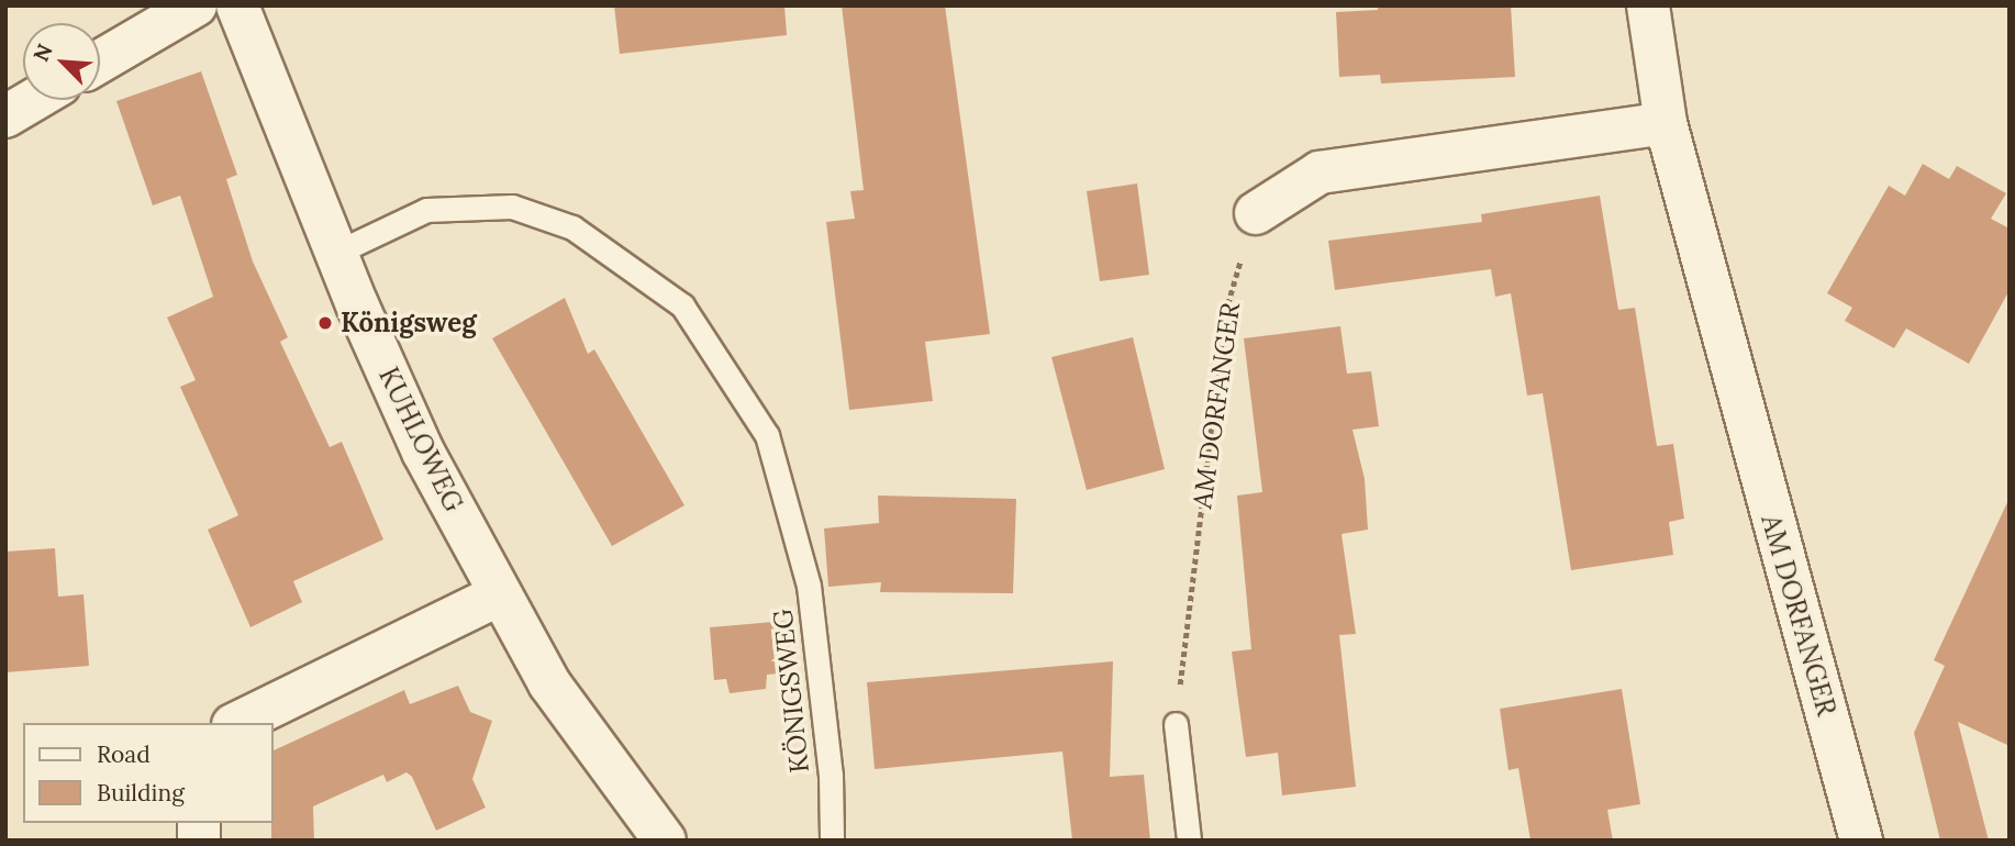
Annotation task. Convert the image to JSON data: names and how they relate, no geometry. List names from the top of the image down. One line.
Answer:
{"streets":{"street":["AM DORFANGER","KUHLOWEG"],"lane":["KÖNIGSWEG"]},"crossings":[["KUHLOWEG","KÖNIGSWEG"]],"places":["Königsweg"],"legend":["Road","Building"],"north":"top left"}
